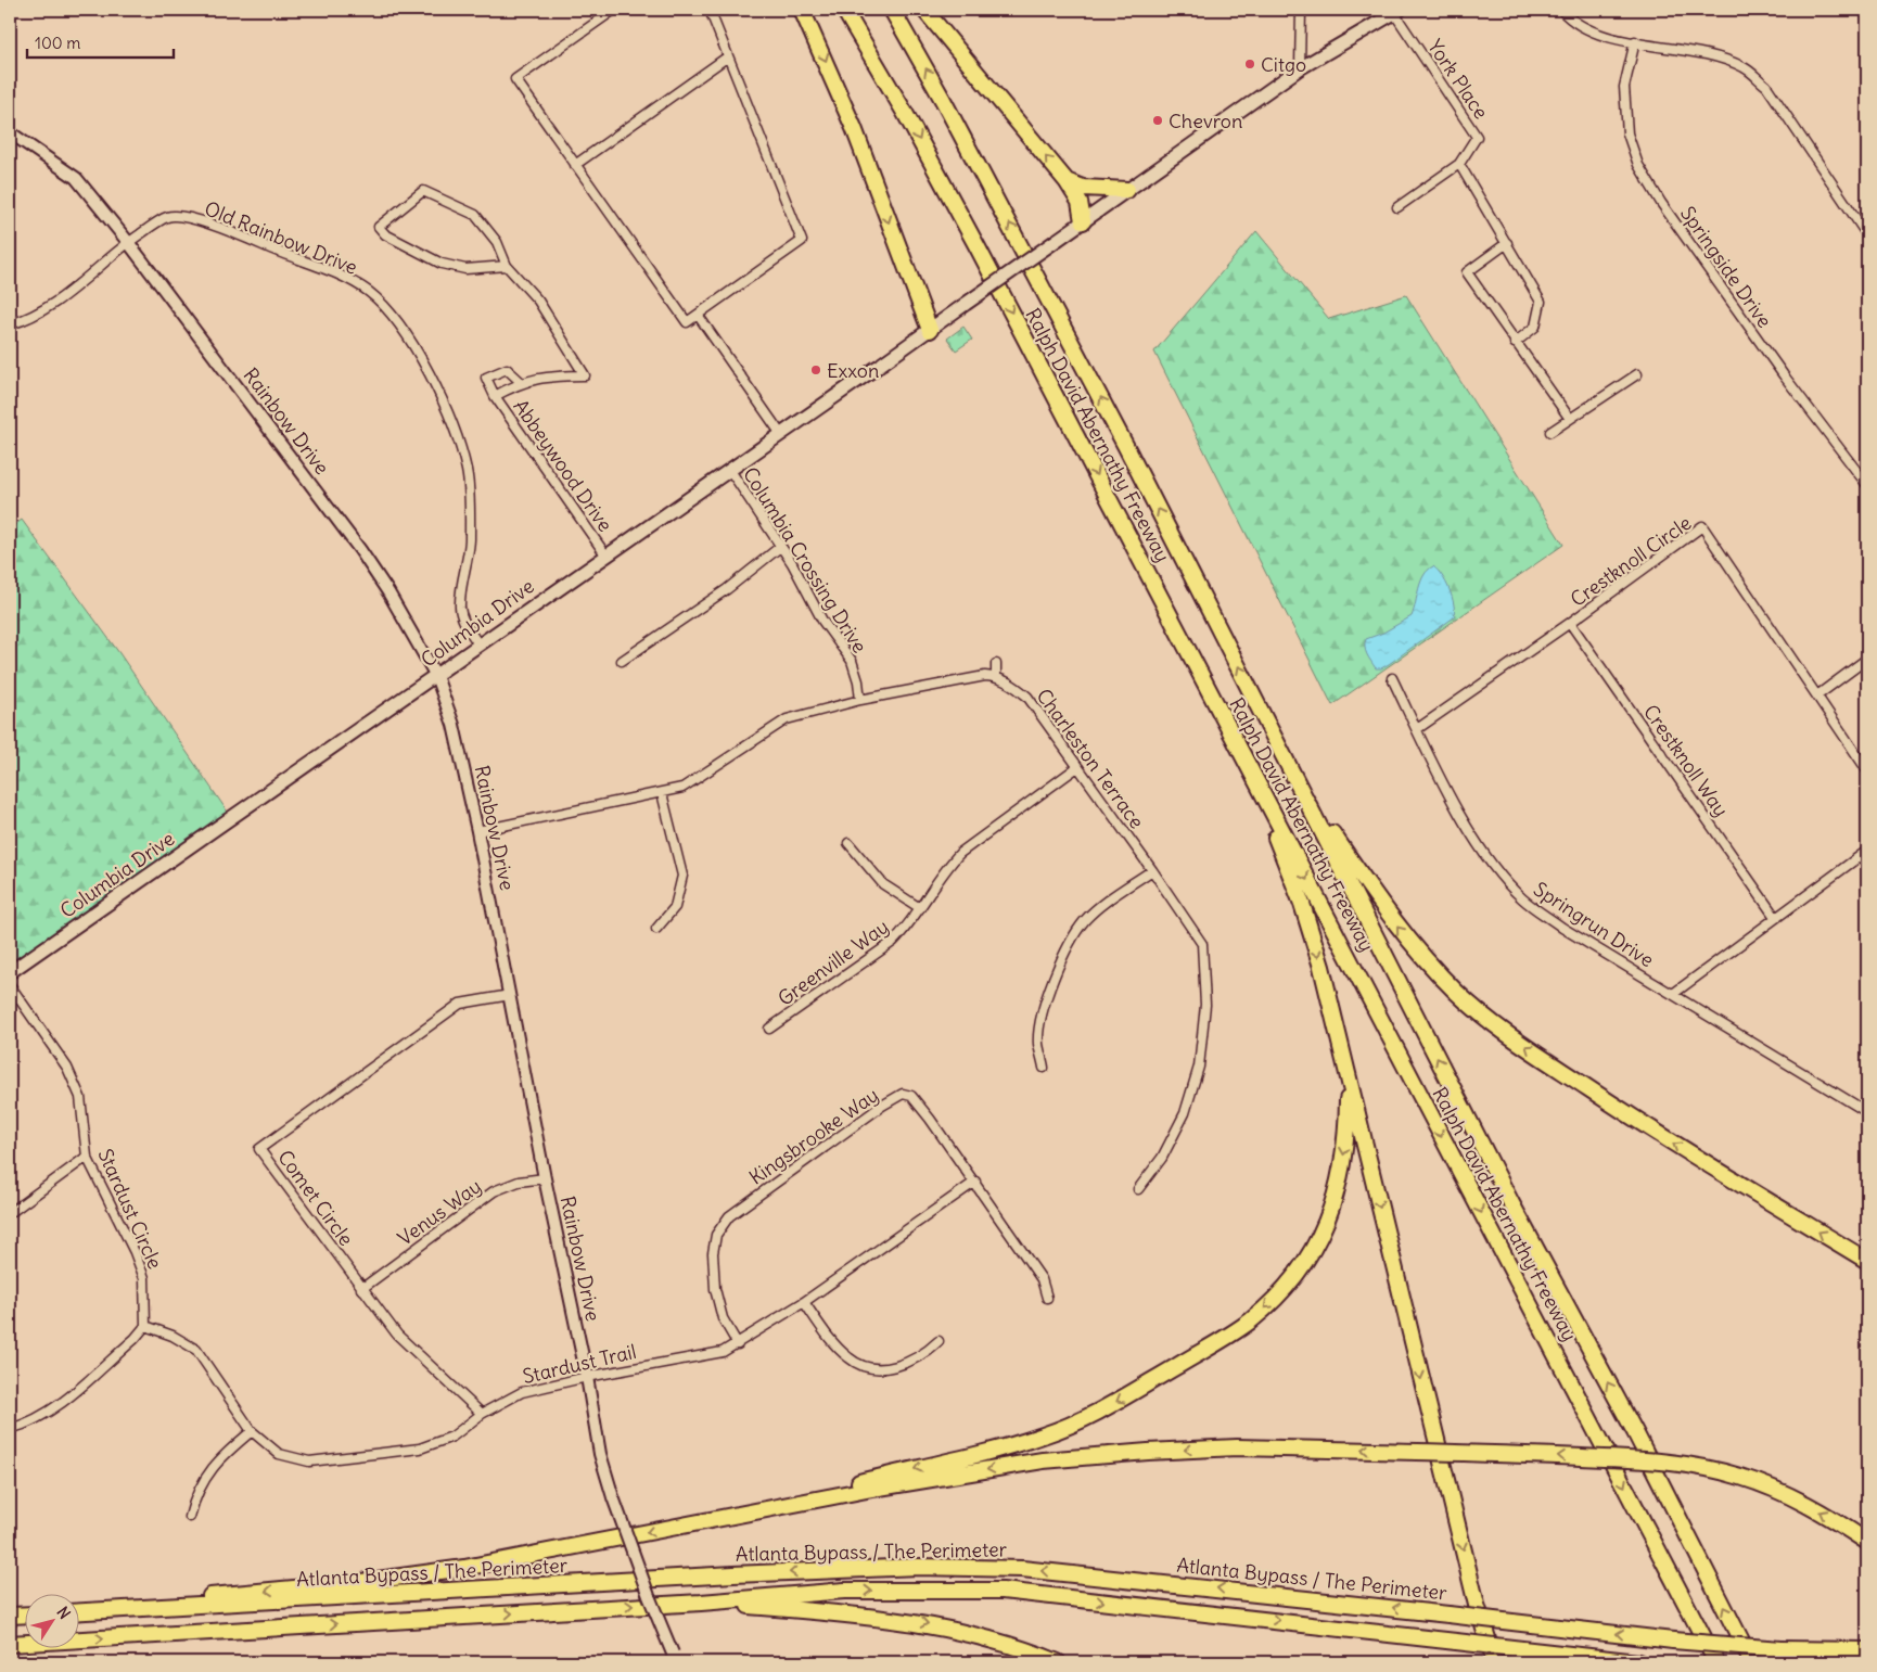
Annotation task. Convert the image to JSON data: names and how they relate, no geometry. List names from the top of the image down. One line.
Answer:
{"streets":{"highway":["Ralph David Abernathy Freeway","Atlanta Bypass / The Perimeter"],"main road":["Columbia Drive"],"street":["York Place","Old Rainbow Drive","Springside Drive","Rainbow Drive","Abbeywood Drive","Columbia Crossing Drive","Crestknoll Circle","Charleston Terrace","Crestknoll Way","Springrun Drive","Greenville Way","Kingsbrooke Way","Comet Circle","Stardust Circle","Venus Way","Stardust Trail"]},"crossings":[["Old Rainbow Drive","Rainbow Drive"],["Old Rainbow Drive","Columbia Drive"],["Rainbow Drive","Columbia Drive"],["Rainbow Drive","Comet Circle"],["Rainbow Drive","Venus Way"],["Rainbow Drive","Stardust Trail"],["Abbeywood Drive","Columbia Drive"],["Columbia Crossing Drive","Columbia Drive"],["Crestknoll Circle","Crestknoll Way"],["Crestknoll Circle","Springrun Drive"],["Charleston Terrace","Greenville Way"],["Kingsbrooke Way","Stardust Trail"],["Comet Circle","Venus Way"],["Comet Circle","Stardust Trail"],["Stardust Circle","Stardust Trail"]],"places":["Citgo","Chevron","Exxon"],"scale_bar":"100 m","north":"top right"}
